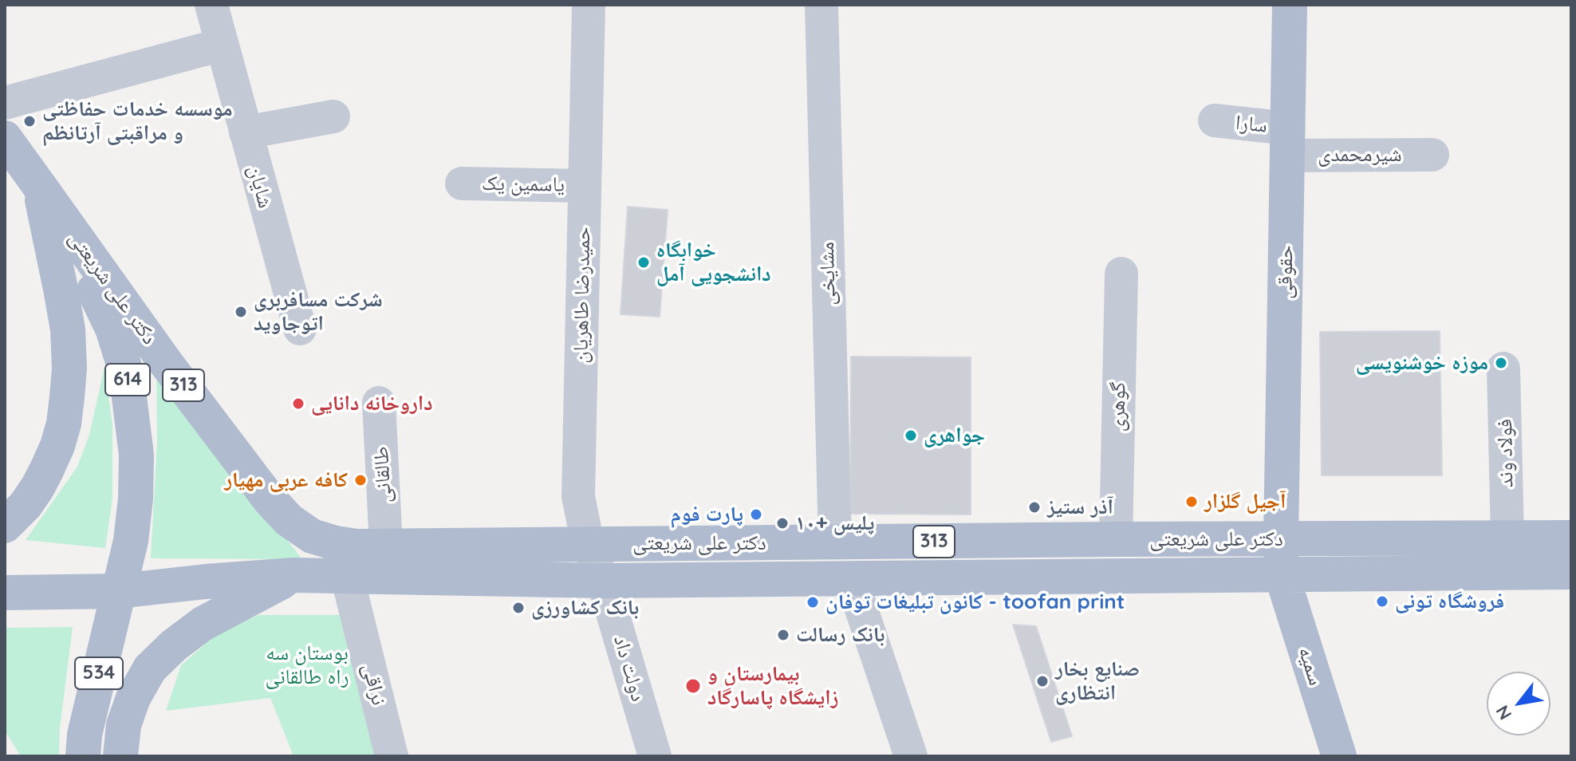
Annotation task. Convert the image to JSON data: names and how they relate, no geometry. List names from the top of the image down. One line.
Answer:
{"streets":{"main road":["حقوقی","دکتر علی شریعتی","614","313","سمیه","534"],"street":["سارا","شیرمحمدی","یاسمین یک","شایان","مشایخی","حمیدرضا طاهریان","گوهری","فولاد وند","طالقانی","دولت داد","نراقی"]},"crossings":[["سارا","شیرمحمدی"],["سارا","حقوقی"],["شیرمحمدی","حقوقی"],["یاسمین یک","حمیدرضا طاهریان"],["حقوقی","دکتر علی شریعتی"],["حقوقی","سمیه"],["مشایخی","دکتر علی شریعتی"],["دکتر علی شریعتی","حمیدرضا طاهریان"],["دکتر علی شریعتی","614"],["دکتر علی شریعتی","گوهری"],["دکتر علی شریعتی","فولاد وند"],["دکتر علی شریعتی","طالقانی"],["دکتر علی شریعتی","سمیه"],["دکتر علی شریعتی","دولت داد"],["دکتر علی شریعتی","534"],["دکتر علی شریعتی","نراقی"],["حمیدرضا طاهریان","دولت داد"],["614","534"]],"parks":["بوستان سه راه طالقانی"],"places":["موسسه خدمات حفاظتی و مراقبتی آرتانظم","خوابگاه دانشجویی آمل","شرکت مسافربری اتوجاوید","موزه خوشنویسی","داروخانه دانایی","جواهری","کافه عربی مهیار","آجیل گلزار","آذر ستیز","پارت فوم","پلیس +۱۰","فروشگاه تونی","کانون تبلیغات توفان - toofan print","بانک کشاورزی","بانک رسالت","صنایع بخار انتظاری","بیمارستان و زایشگاه پاسارگاد"],"north":"bottom left"}
